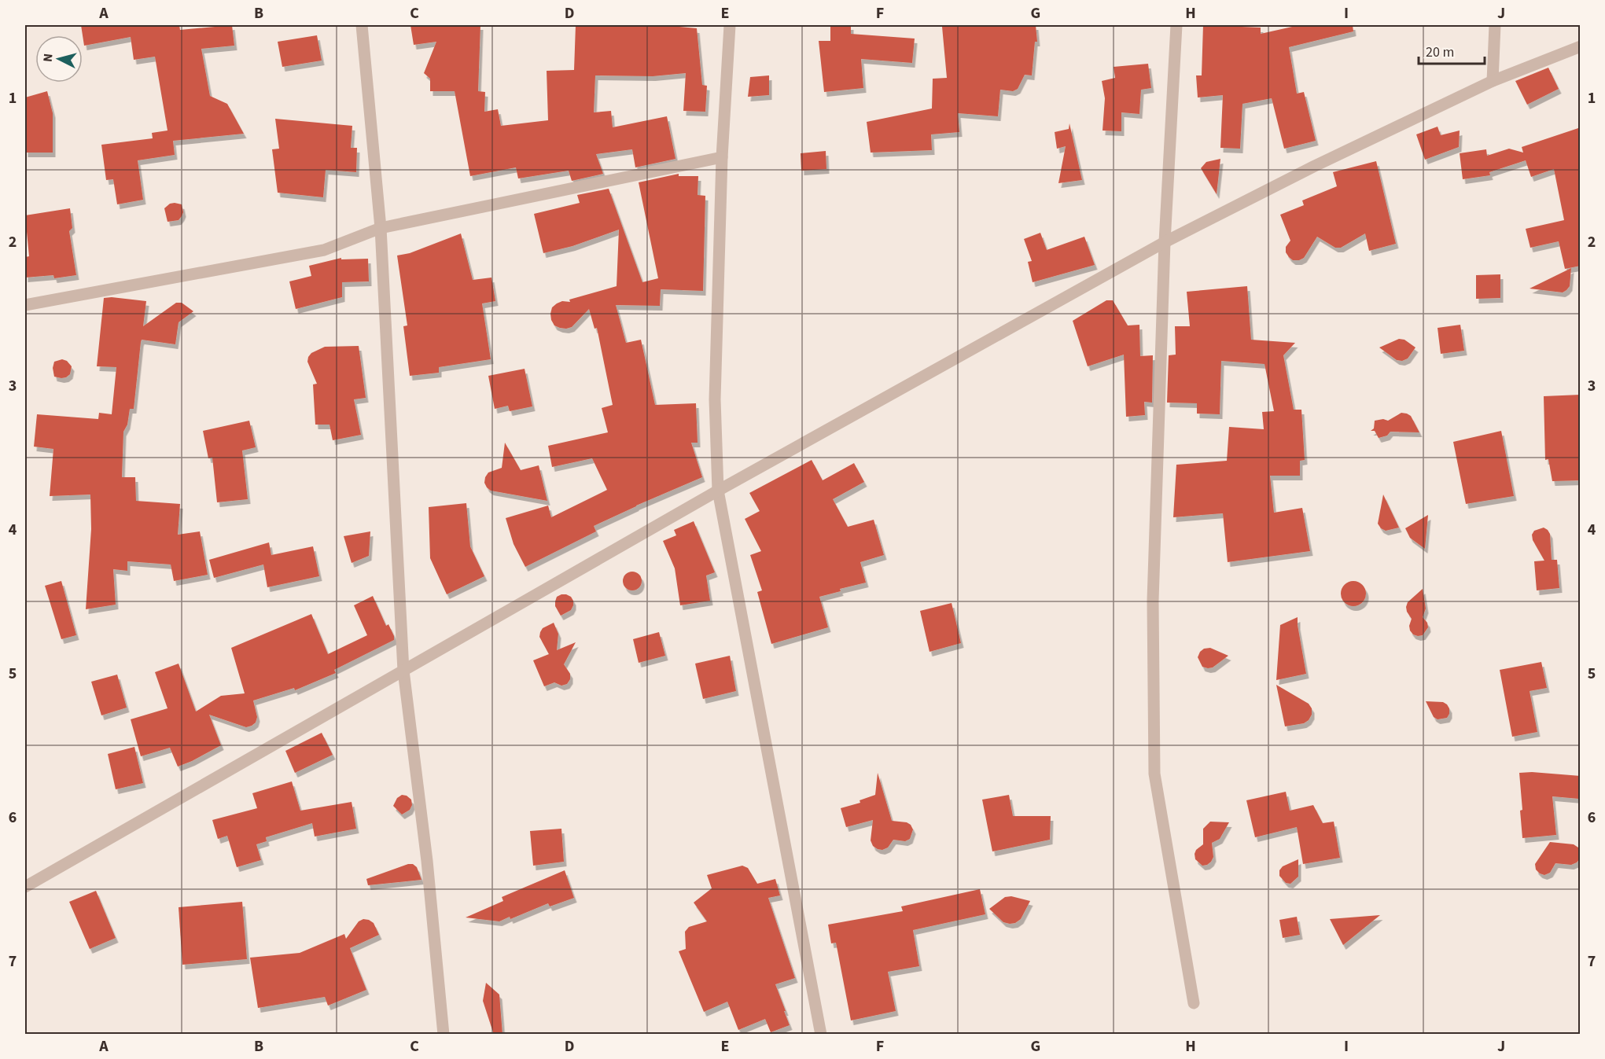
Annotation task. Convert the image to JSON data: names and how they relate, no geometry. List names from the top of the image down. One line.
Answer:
{"scale_bar":"20 m","north":"left","grid":{"columns":["A","B","C","D","E","F","G","H","I","J"],"rows":["1","2","3","4","5","6","7"]}}
